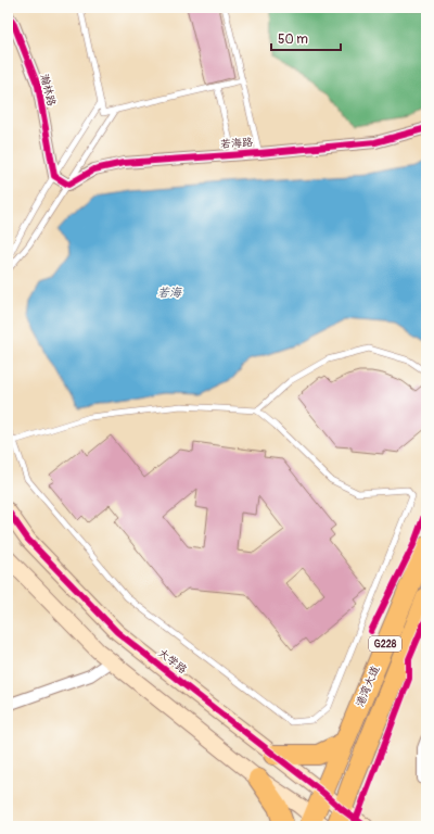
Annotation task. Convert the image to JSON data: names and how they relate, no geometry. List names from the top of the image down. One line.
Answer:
{"streets":{"highway":["G228","港湾大道"],"street":["瀚林路","若海路","大学路"]},"crossings":[["大学路","港湾大道"]],"water":["若海"],"scale_bar":"50 m"}
